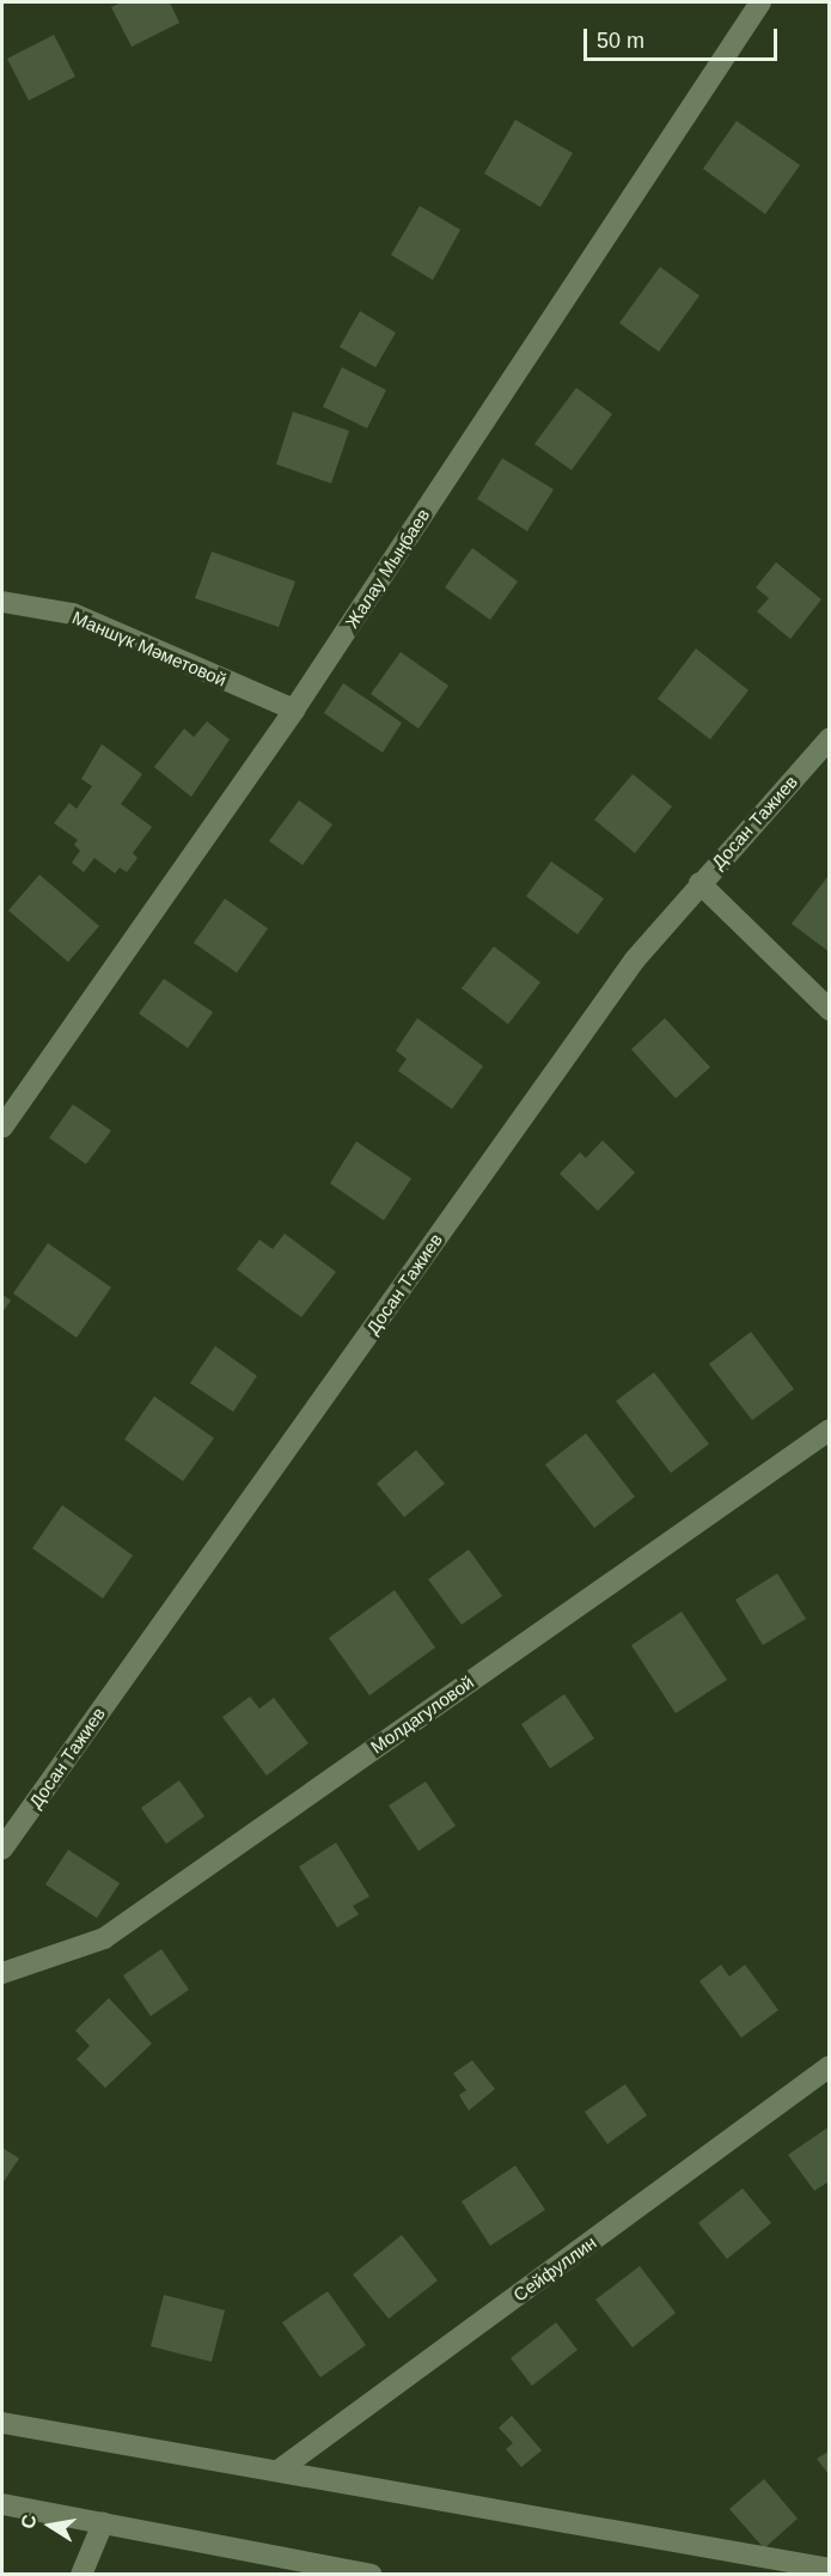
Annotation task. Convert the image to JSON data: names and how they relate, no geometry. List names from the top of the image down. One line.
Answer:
{"streets":{"street":["Жалау Мыңбаев","Маншүк Мәметовой","Досан Тажиев","Молдагуловой","Сейфуллин"]},"crossings":[["Жалау Мыңбаев","Маншүк Мәметовой"]],"scale_bar":"50 m","north":"left"}
